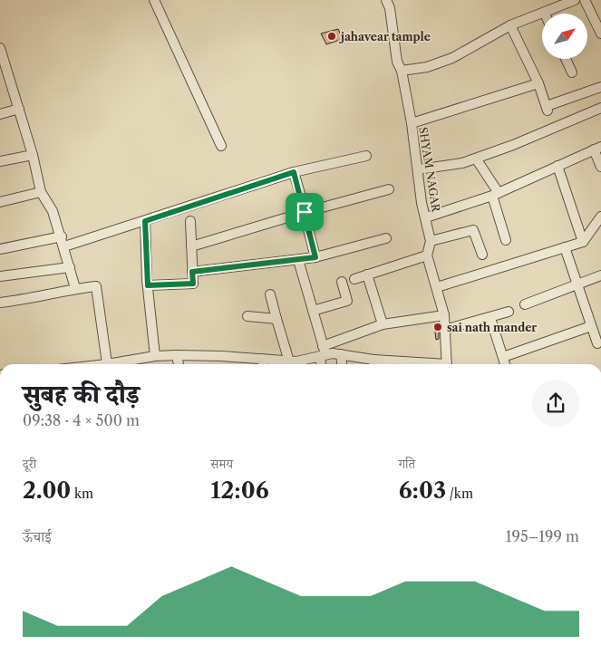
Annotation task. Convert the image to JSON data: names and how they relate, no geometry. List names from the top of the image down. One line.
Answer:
{"streets":{"street":["SHYAM NAGAR"]},"places":["jahavear tample","sai nath mander"],"north":"top right","page":{"heading":["सुबह की दौड़","09:38 · 4 × 500 m"],"stats":[["दूरी","2.00 km"],["समय","12:06"],["गति","6:03 /km"]],"chart":["ऊँचाई","195–199 m"]}}
